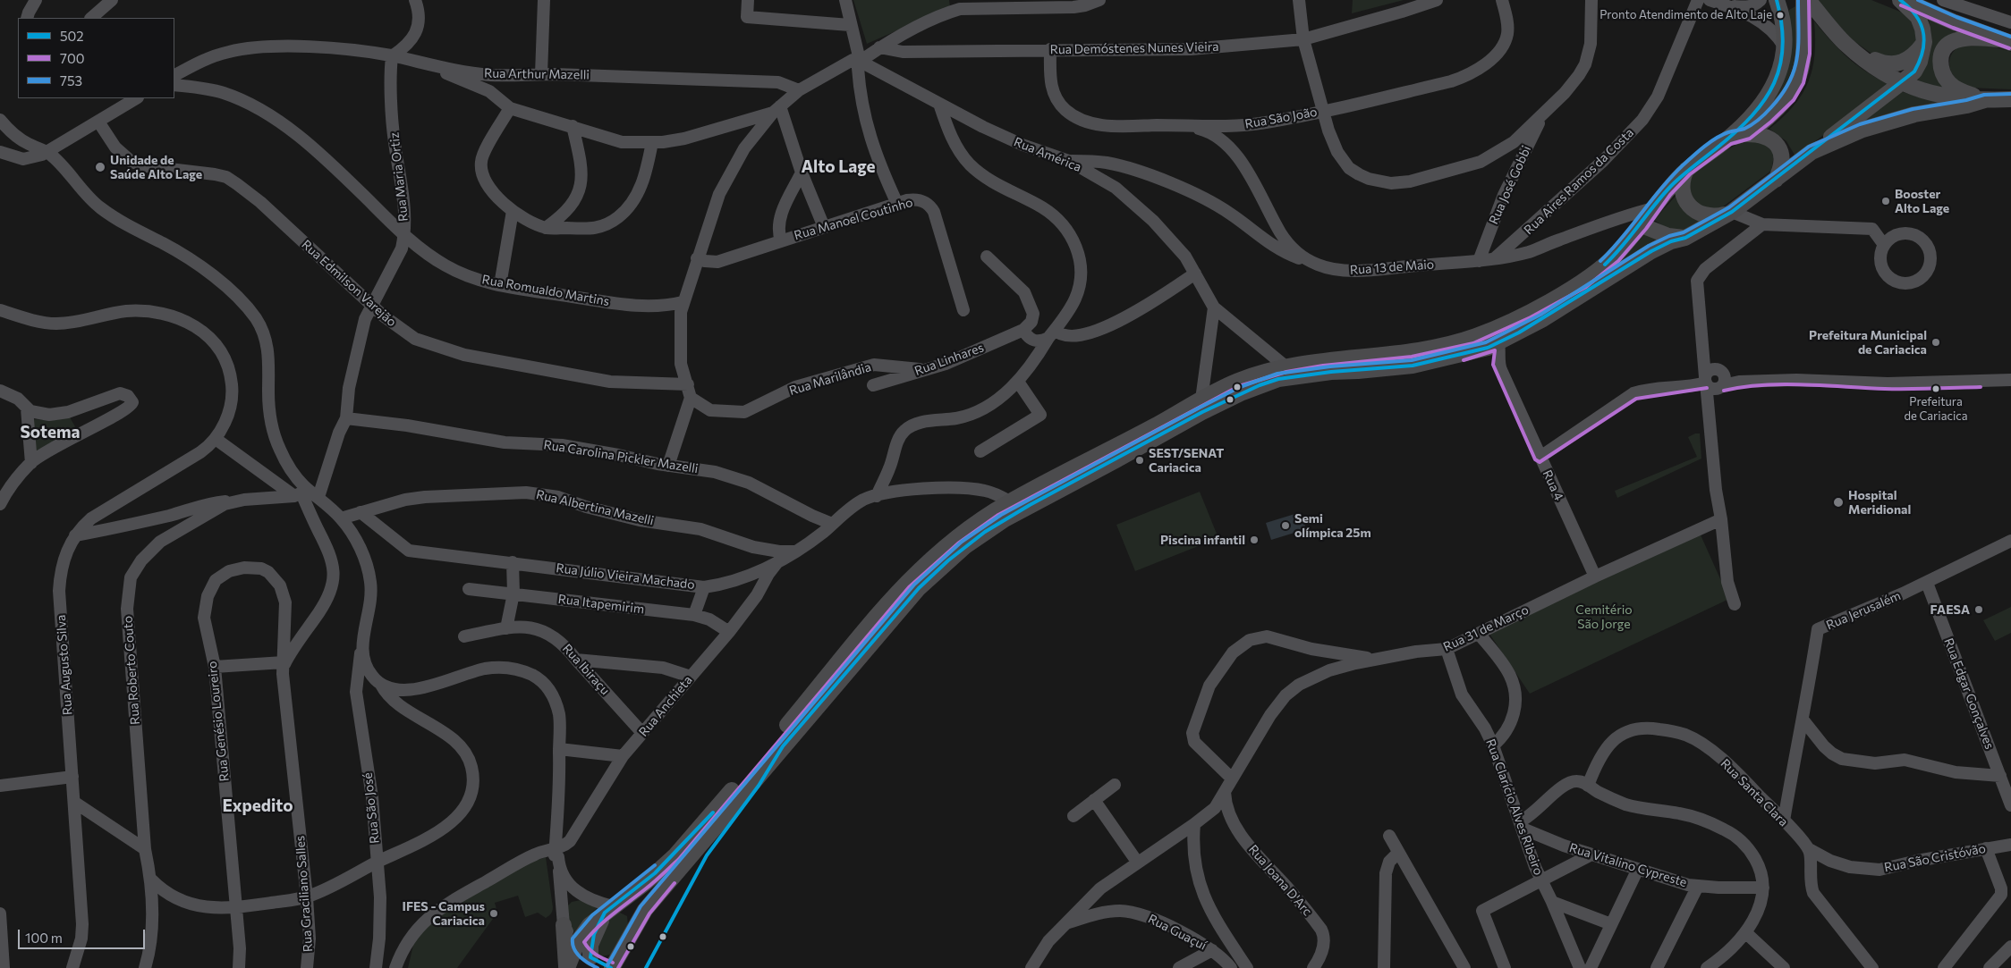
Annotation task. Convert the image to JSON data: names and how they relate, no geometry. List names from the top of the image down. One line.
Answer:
{"streets":{"street":["Rua Demóstenes Nunes Vieira","Rua Arthur Mazelli","Rua São João","Rua América","Rua Maria Ortiz","Rua Aires Ramos da Costa","Rua José Gobbi","Rua Manoel Coutinho","Rua 13 de Maio","Rua Edmilson Varejão","Rua Romualdo Martins","Rua Linhares","Rua Marilândia","Rua Carolina Pickler Mazelli","Rua 4","Rua Albertina Mazelli","Rua Júlio Vieira Machado","Rua Itapemirim","Rua Jerusalém","Rua 31 de Março","Rua Augusto Silva","Rua Ibiraçu","Rua Roberto Couto","Rua Edgar Gonçalves","Rua Anchieta","Rua Genésio Loureiro","Rua Santa Clara","Rua Clarício Alves Ribeiro","Rua São José","Rua São Cristóvão","Rua Vitalino Cypreste","Rua Joana D'Arc","Rua Graciliano Salles","Rua Guaçuí"]},"crossings":[["Rua Demóstenes Nunes Vieira","Rua São João"],["Rua Arthur Mazelli","Rua Maria Ortiz"],["Rua São João","Rua 13 de Maio"],["Rua Maria Ortiz","Rua Edmilson Varejão"],["Rua Maria Ortiz","Rua Romualdo Martins"],["Rua Maria Ortiz","Rua Carolina Pickler Mazelli"],["Rua Maria Ortiz","Rua São José"],["Rua Aires Ramos da Costa","Rua 13 de Maio"],["Rua José Gobbi","Rua 13 de Maio"],["Rua Linhares","Rua Marilândia"],["Rua Carolina Pickler Mazelli","Rua Júlio Vieira Machado"],["Rua 4","Rua 31 de Março"],["Rua Albertina Mazelli","Rua Júlio Vieira Machado"],["Rua Albertina Mazelli","Rua São José"],["Rua Júlio Vieira Machado","Rua Anchieta"],["Rua Itapemirim","Rua Anchieta"],["Rua Jerusalém","Rua Edgar Gonçalves"],["Rua Jerusalém","Rua Santa Clara"],["Rua 31 de Março","Rua Clarício Alves Ribeiro"],["Rua 31 de Março","Rua Joana D'Arc"],["Rua 31 de Março","Rua Guaçuí"],["Rua Ibiraçu","Rua Anchieta"],["Rua Roberto Couto","Rua São José"],["Rua Genésio Loureiro","Rua Graciliano Salles"],["Rua Santa Clara","Rua São Cristóvão"],["Rua Clarício Alves Ribeiro","Rua Vitalino Cypreste"]],"districts":["Alto Lage","Sotema","Expedito"],"parks":["Cemitério São Jorge"],"places":["Pronto Atendimento de Alto Laje","Unidade de Saúde Alto Lage","Booster Alto Lage","Prefeitura Municipal de Cariacica","Prefeitura de Cariacica","SEST/SENAT Cariacica","Hospital Meridional","Semi olímpica 25m","Piscina infantil","FAESA","IFES - Campus Cariacica"],"lines":["transit line 502","transit line 700","transit line 753"],"legend":["502","700","753"],"scale_bar":"100 m"}
